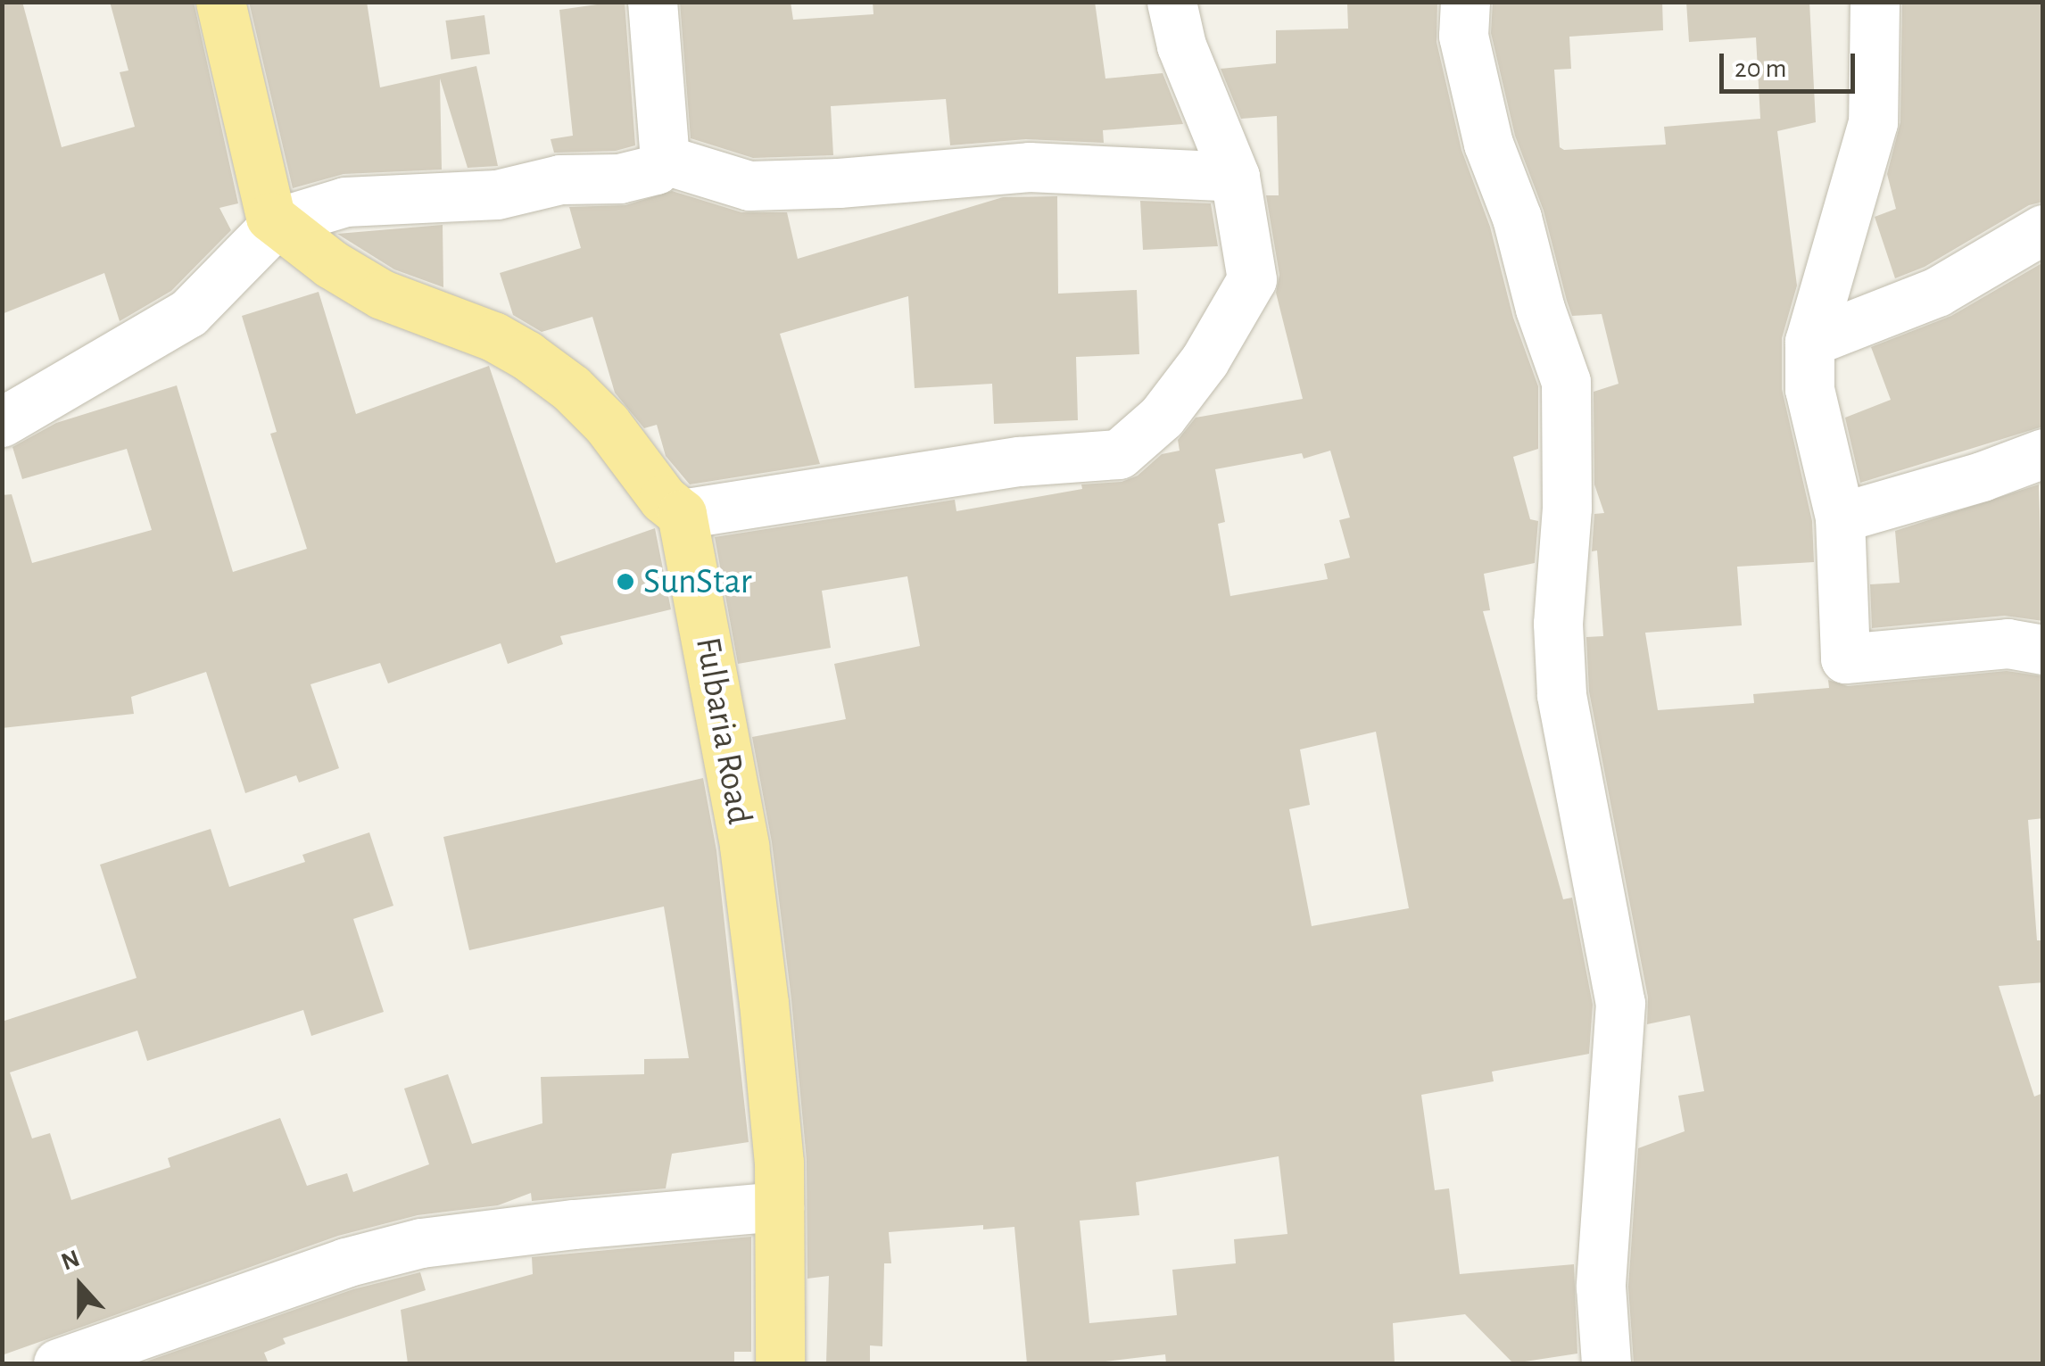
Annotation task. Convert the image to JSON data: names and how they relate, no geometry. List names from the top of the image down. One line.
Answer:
{"streets":{"main road":["Fulbaria Road"]},"places":["SunStar"],"scale_bar":"20 m","north":"top"}
